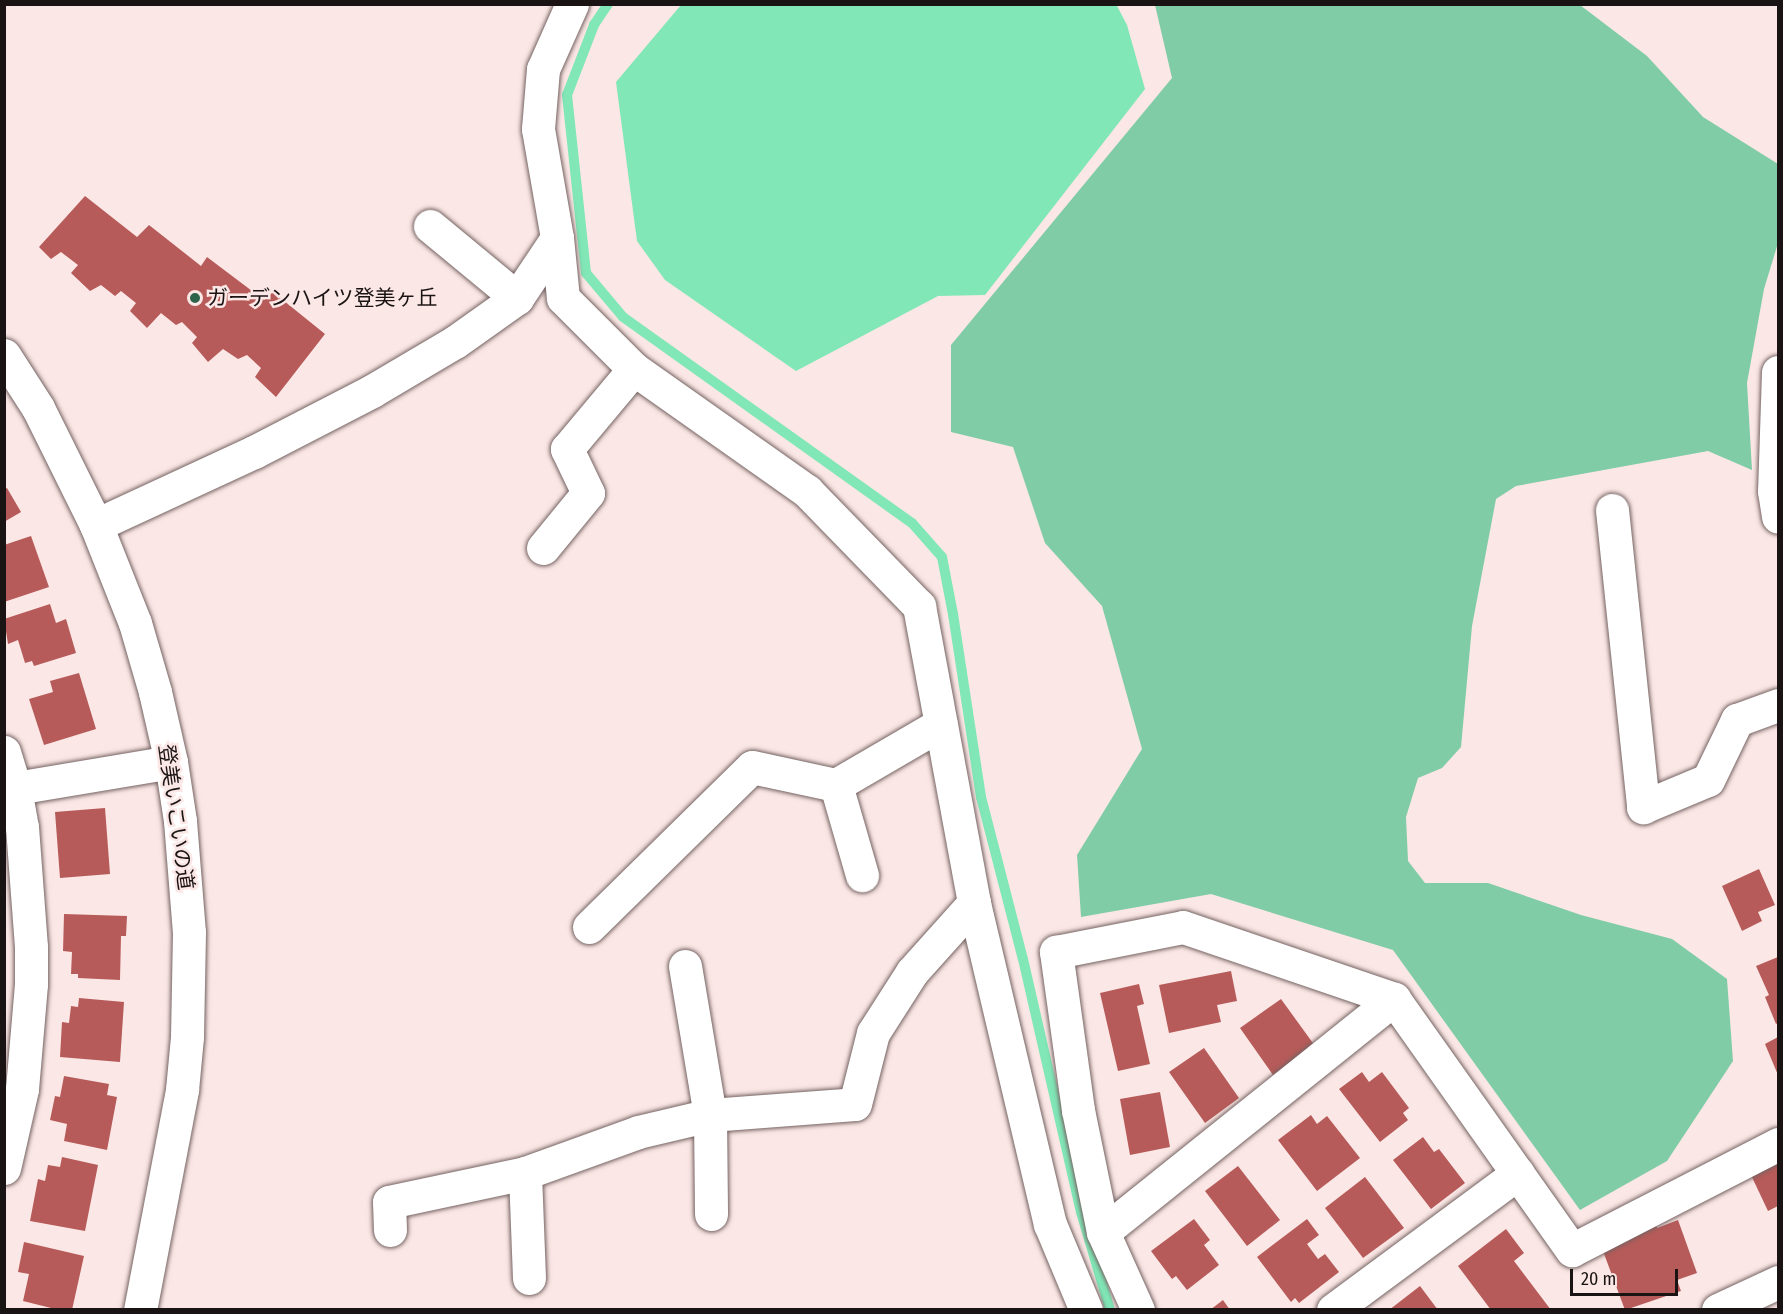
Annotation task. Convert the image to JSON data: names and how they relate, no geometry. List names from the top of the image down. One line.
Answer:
{"streets":{"street":["登美いこいの道"]},"places":["ガーデンハイツ登美ヶ丘"],"scale_bar":"20 m"}
